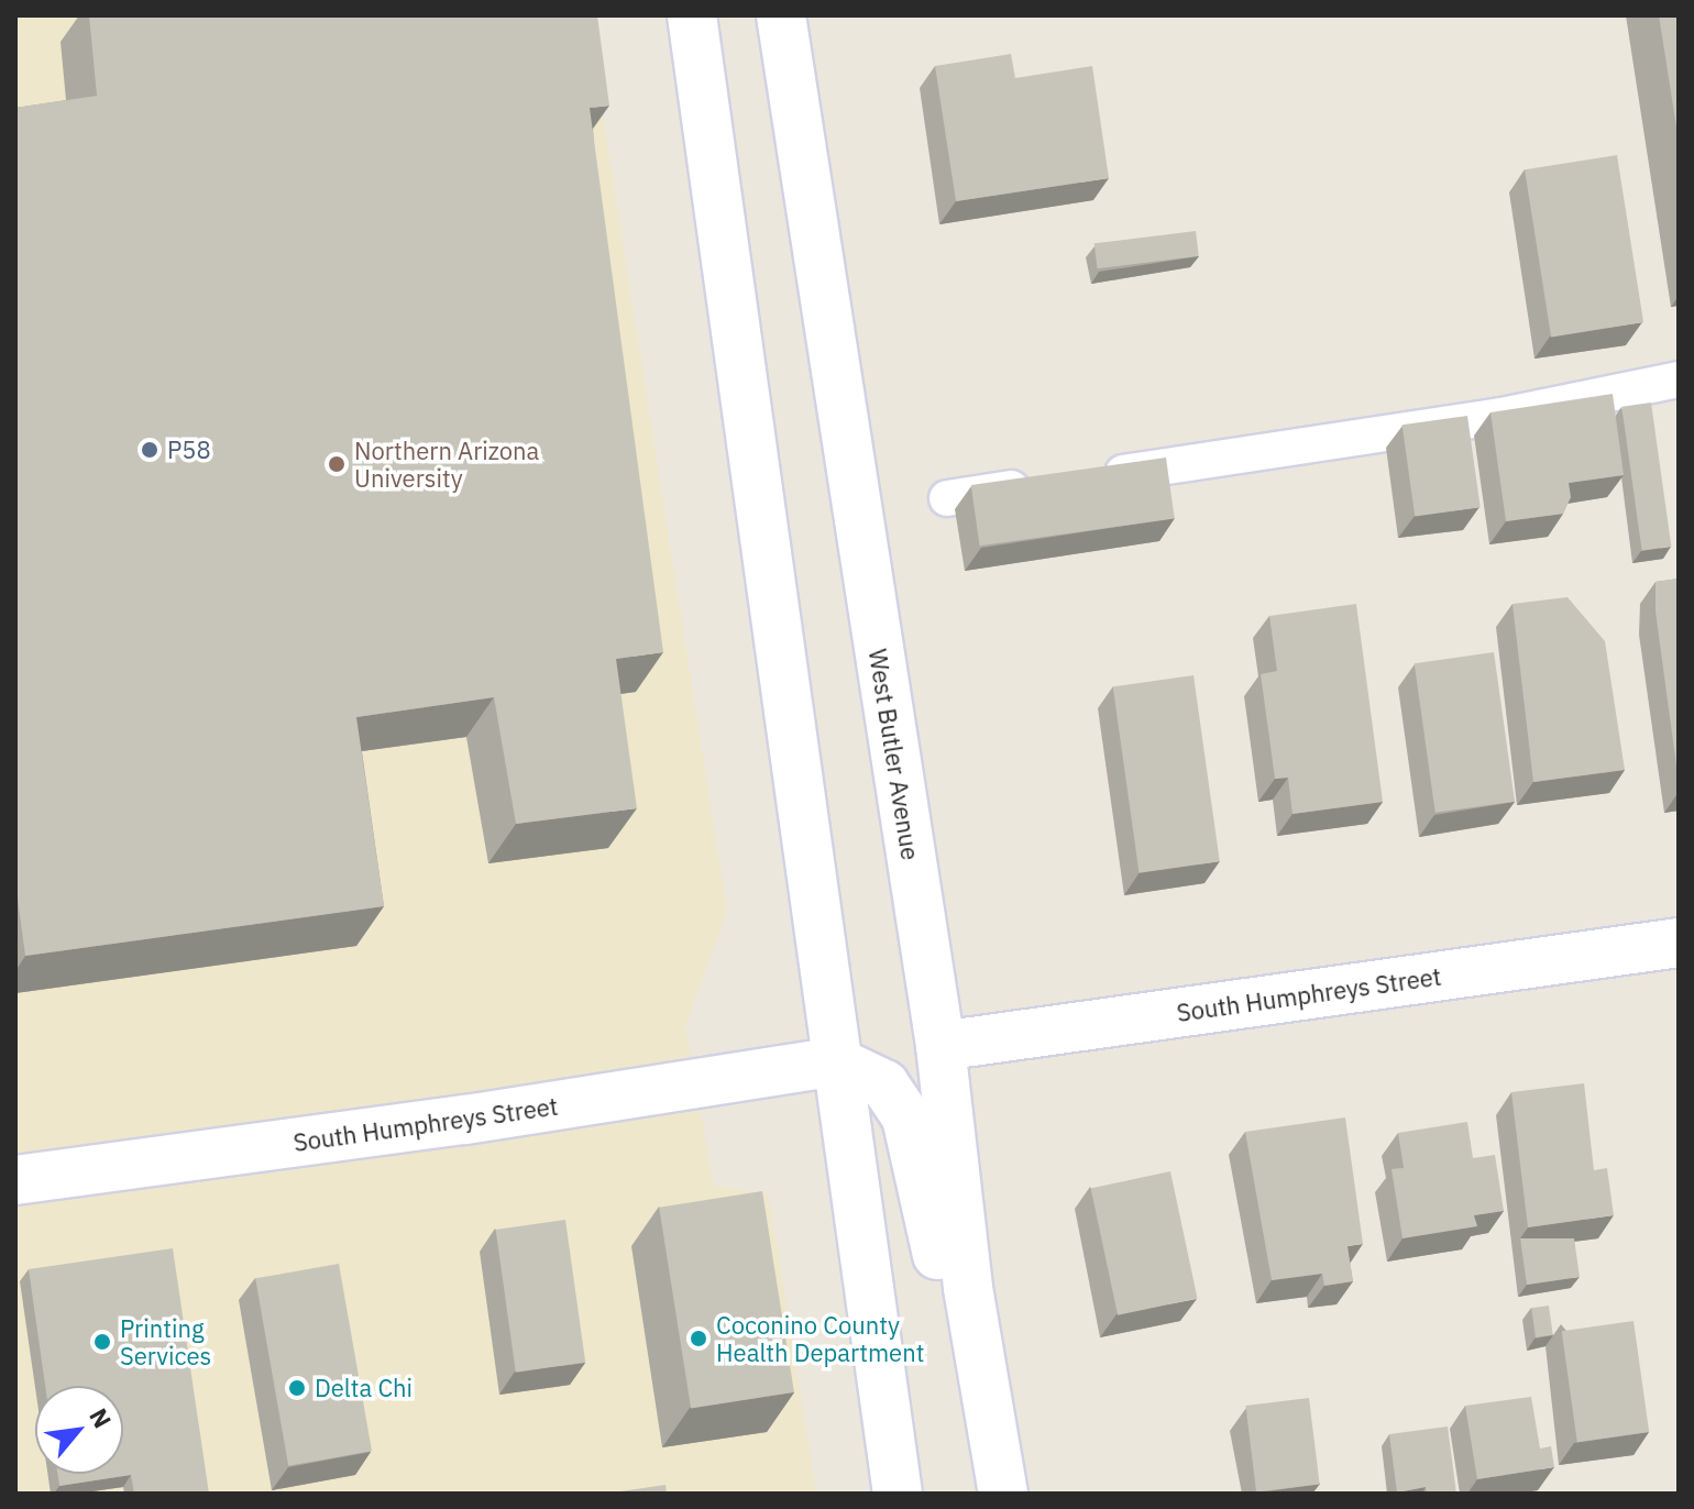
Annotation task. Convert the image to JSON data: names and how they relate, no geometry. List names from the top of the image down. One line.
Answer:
{"streets":{"main road":["West Butler Avenue","South Humphreys Street"]},"crossings":[["West Butler Avenue","South Humphreys Street"]],"places":["P58","Northern Arizona University","Coconino County Health Department","Printing Services","Delta Chi"],"north":"top right"}
